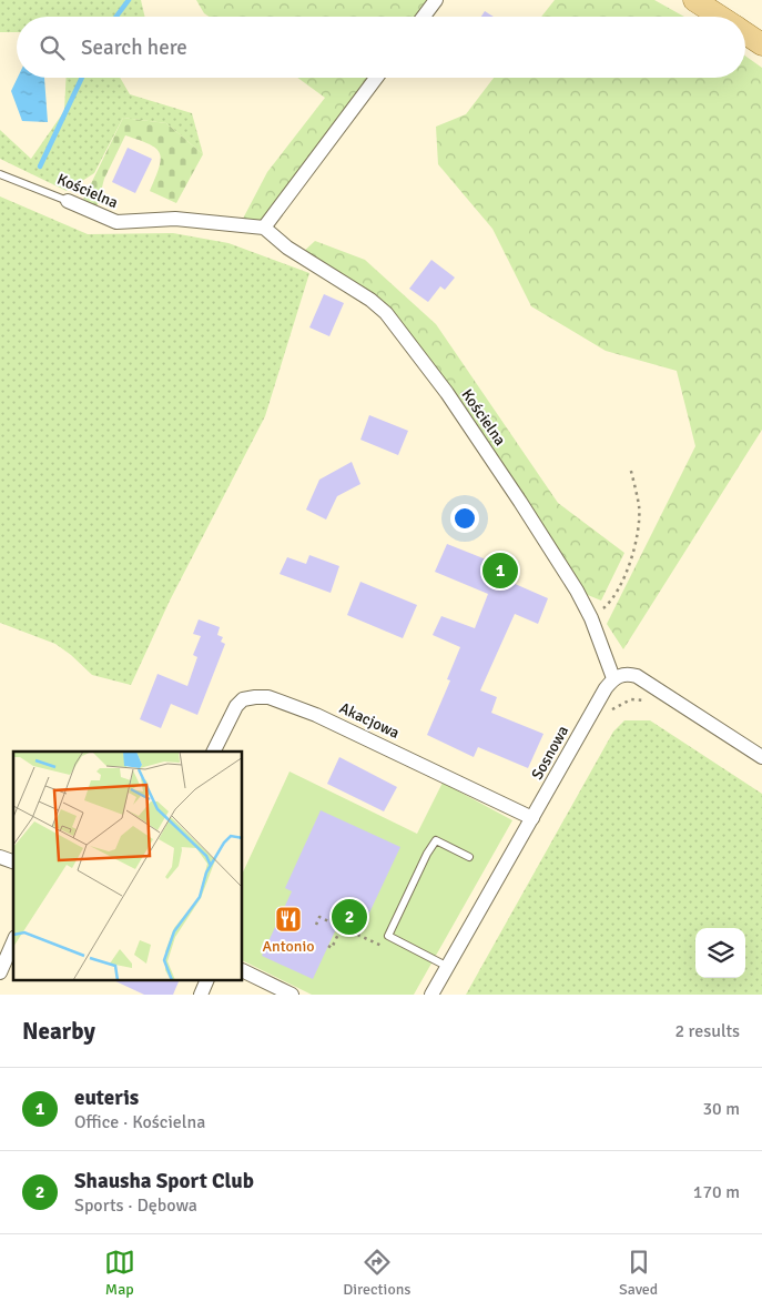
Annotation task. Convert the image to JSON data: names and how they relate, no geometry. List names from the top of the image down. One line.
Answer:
{"streets":{"street":["Kościelna","Akacjowa","Sosnowa"]},"crossings":[["Kościelna","Sosnowa"],["Akacjowa","Sosnowa"]],"places":{"restaurant":["Antonio"]},"page":{"search":"Search here","pins":["1","2"],"heading":["Nearby","2 results"],"list":[{"mark":"1","name":"euteris","note":"Office · Kościelna","value":"30 m"},{"mark":"2","name":"Shausha Sport Club","note":"Sports · Dębowa","value":"170 m"}],"nav":["Map","Directions","Saved"]}}
